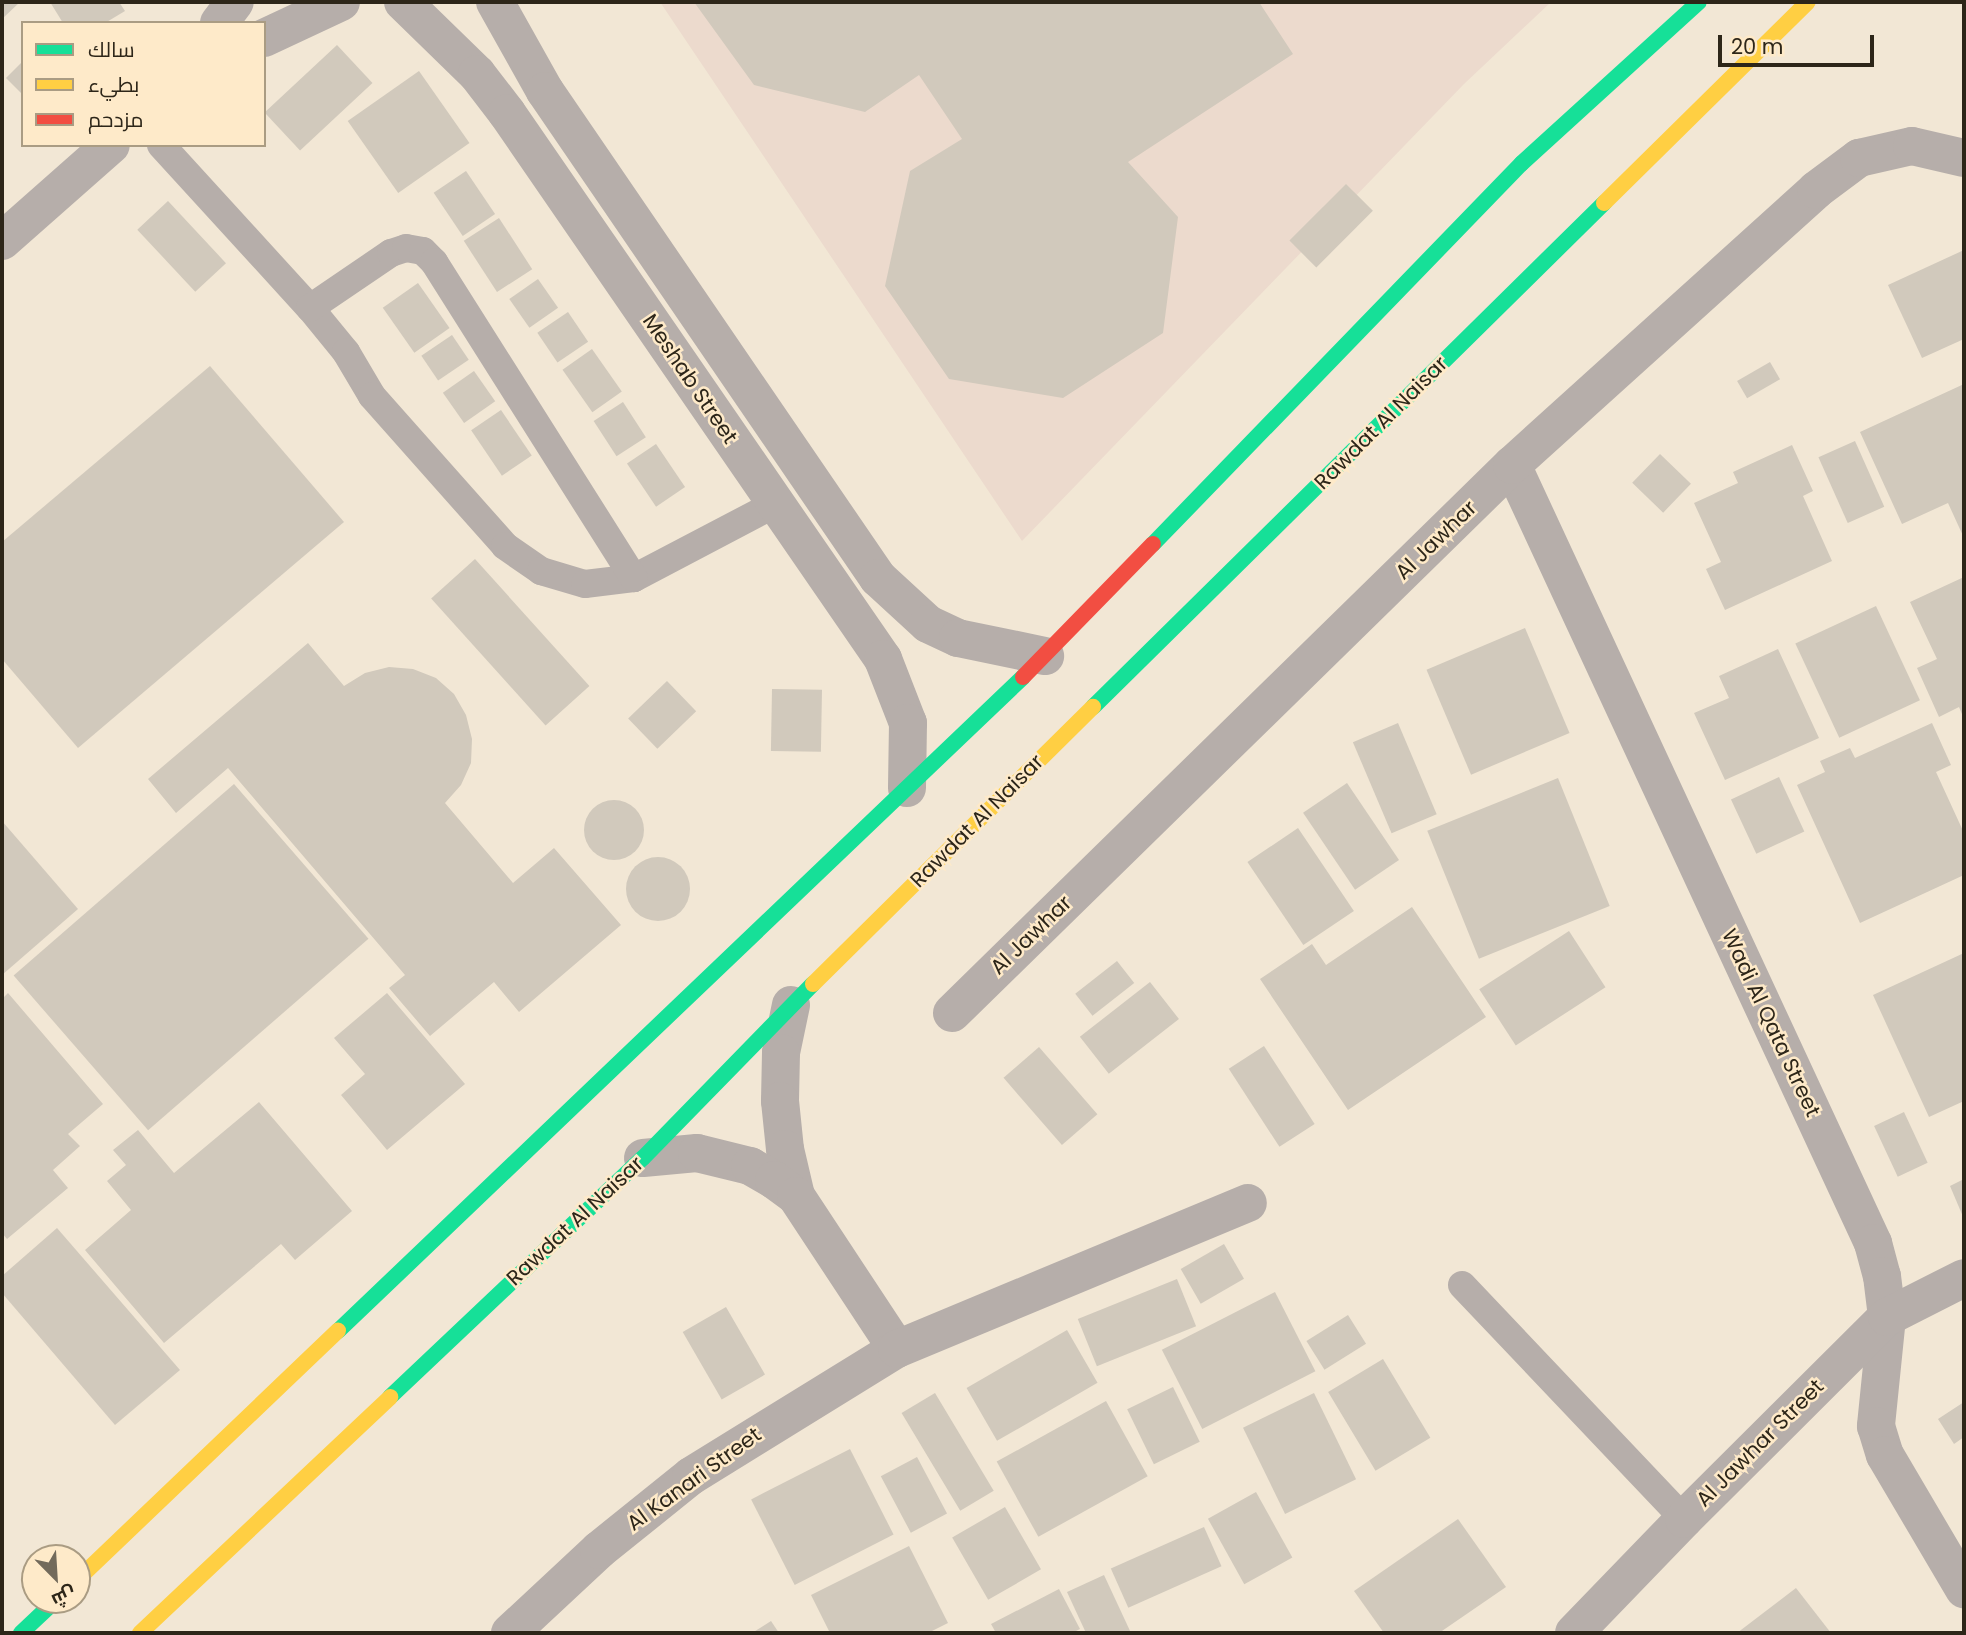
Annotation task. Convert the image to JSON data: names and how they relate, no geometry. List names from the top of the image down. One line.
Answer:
{"streets":{"street":["Meshab Street","Rawdat Al Naisar","Al Jawhar","Wadi Al Qata Street","Al Jawhar Street","Al Kanari Street"]},"crossings":[["Al Jawhar","Wadi Al Qata Street"],["Wadi Al Qata Street","Al Jawhar Street"]],"legend":["سالك","بطيء","مزدحم"],"scale_bar":"20 m","north":"bottom right"}
